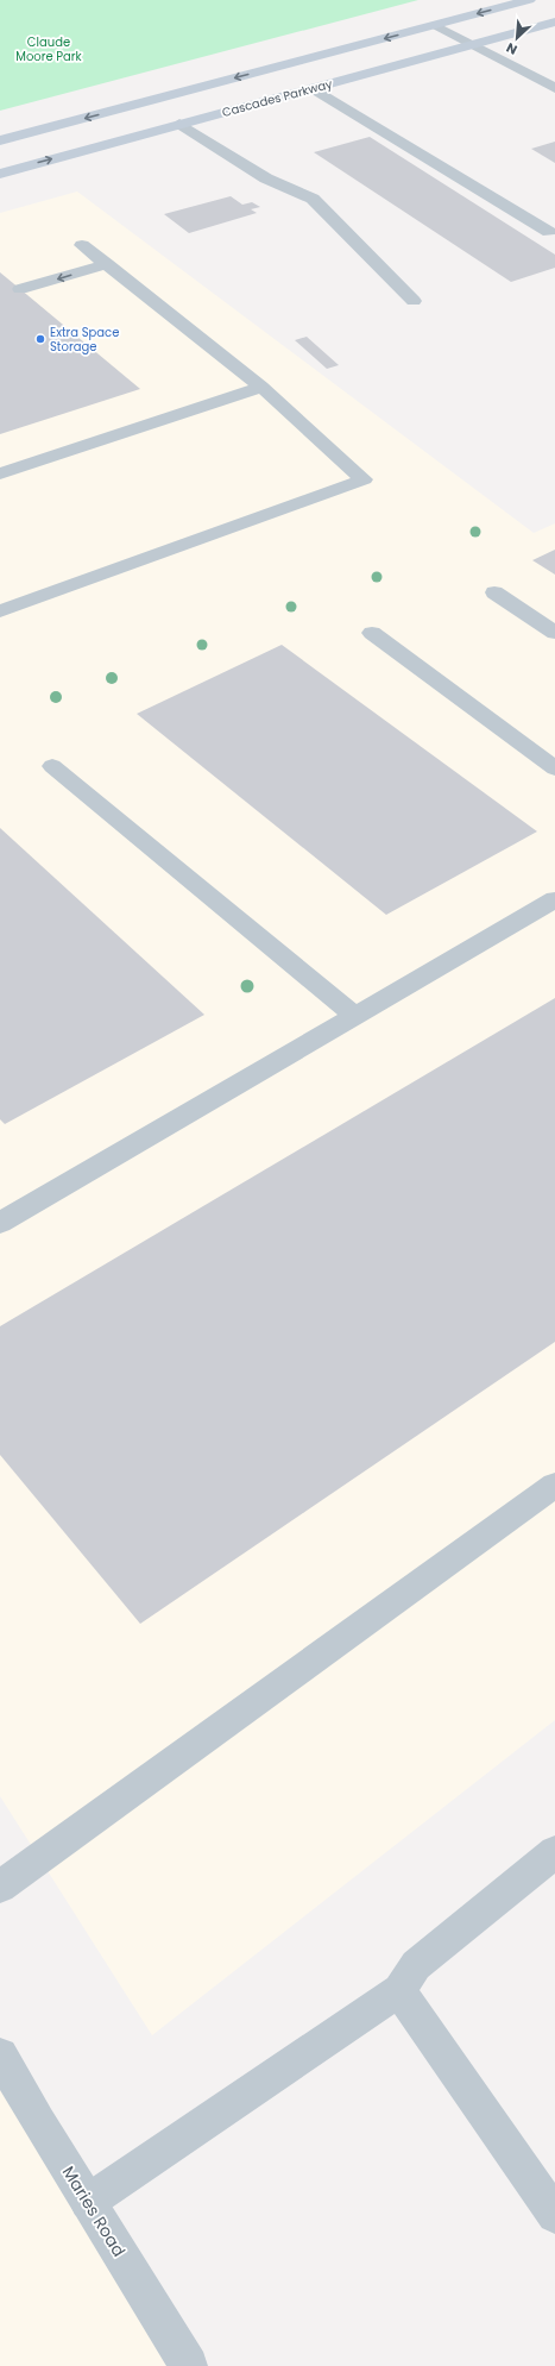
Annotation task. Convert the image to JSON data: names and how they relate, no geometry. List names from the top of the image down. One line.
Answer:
{"streets":{"main road":["Cascades Parkway"],"street":["Maries Road"]},"parks":["Claude Moore Park"],"places":["Extra Space Storage"],"north":"bottom left"}
